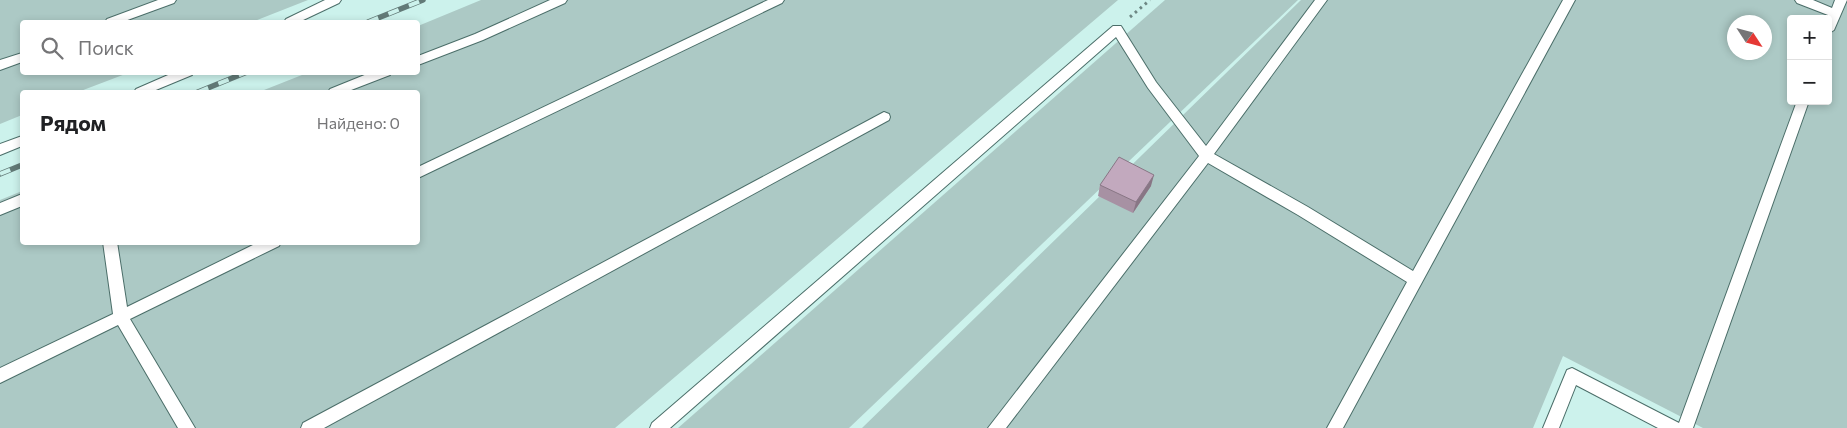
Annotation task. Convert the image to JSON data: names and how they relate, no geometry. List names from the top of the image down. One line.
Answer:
{"north":"bottom right","page":{"map_buttons":["+","−"],"search":"Поиск","heading":["Рядом","Найдено: 0"]}}
